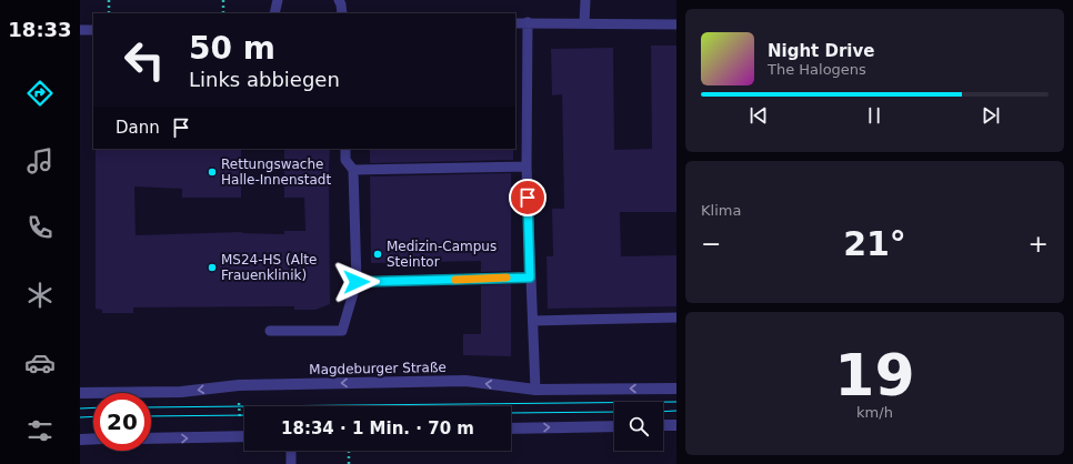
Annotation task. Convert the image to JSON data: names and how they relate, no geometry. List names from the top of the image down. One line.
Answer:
{"streets":{"street":["Magdeburger Straße"]},"places":["Rettungswache Halle-Innenstadt","Medizin-Campus Steintor","MS24-HS (Alte Frauenklinik)"],"page":{"tabs":"18:33","turn":["50 m","Links abbiegen"],"song":["Night Drive","The Halogens"],"then":"Dann","tile":["Klima",["19","km/h"]],"heat":["−","21°","+"],"limit":"20","trip":"18:34 · 1 Min. · 70 m"}}
